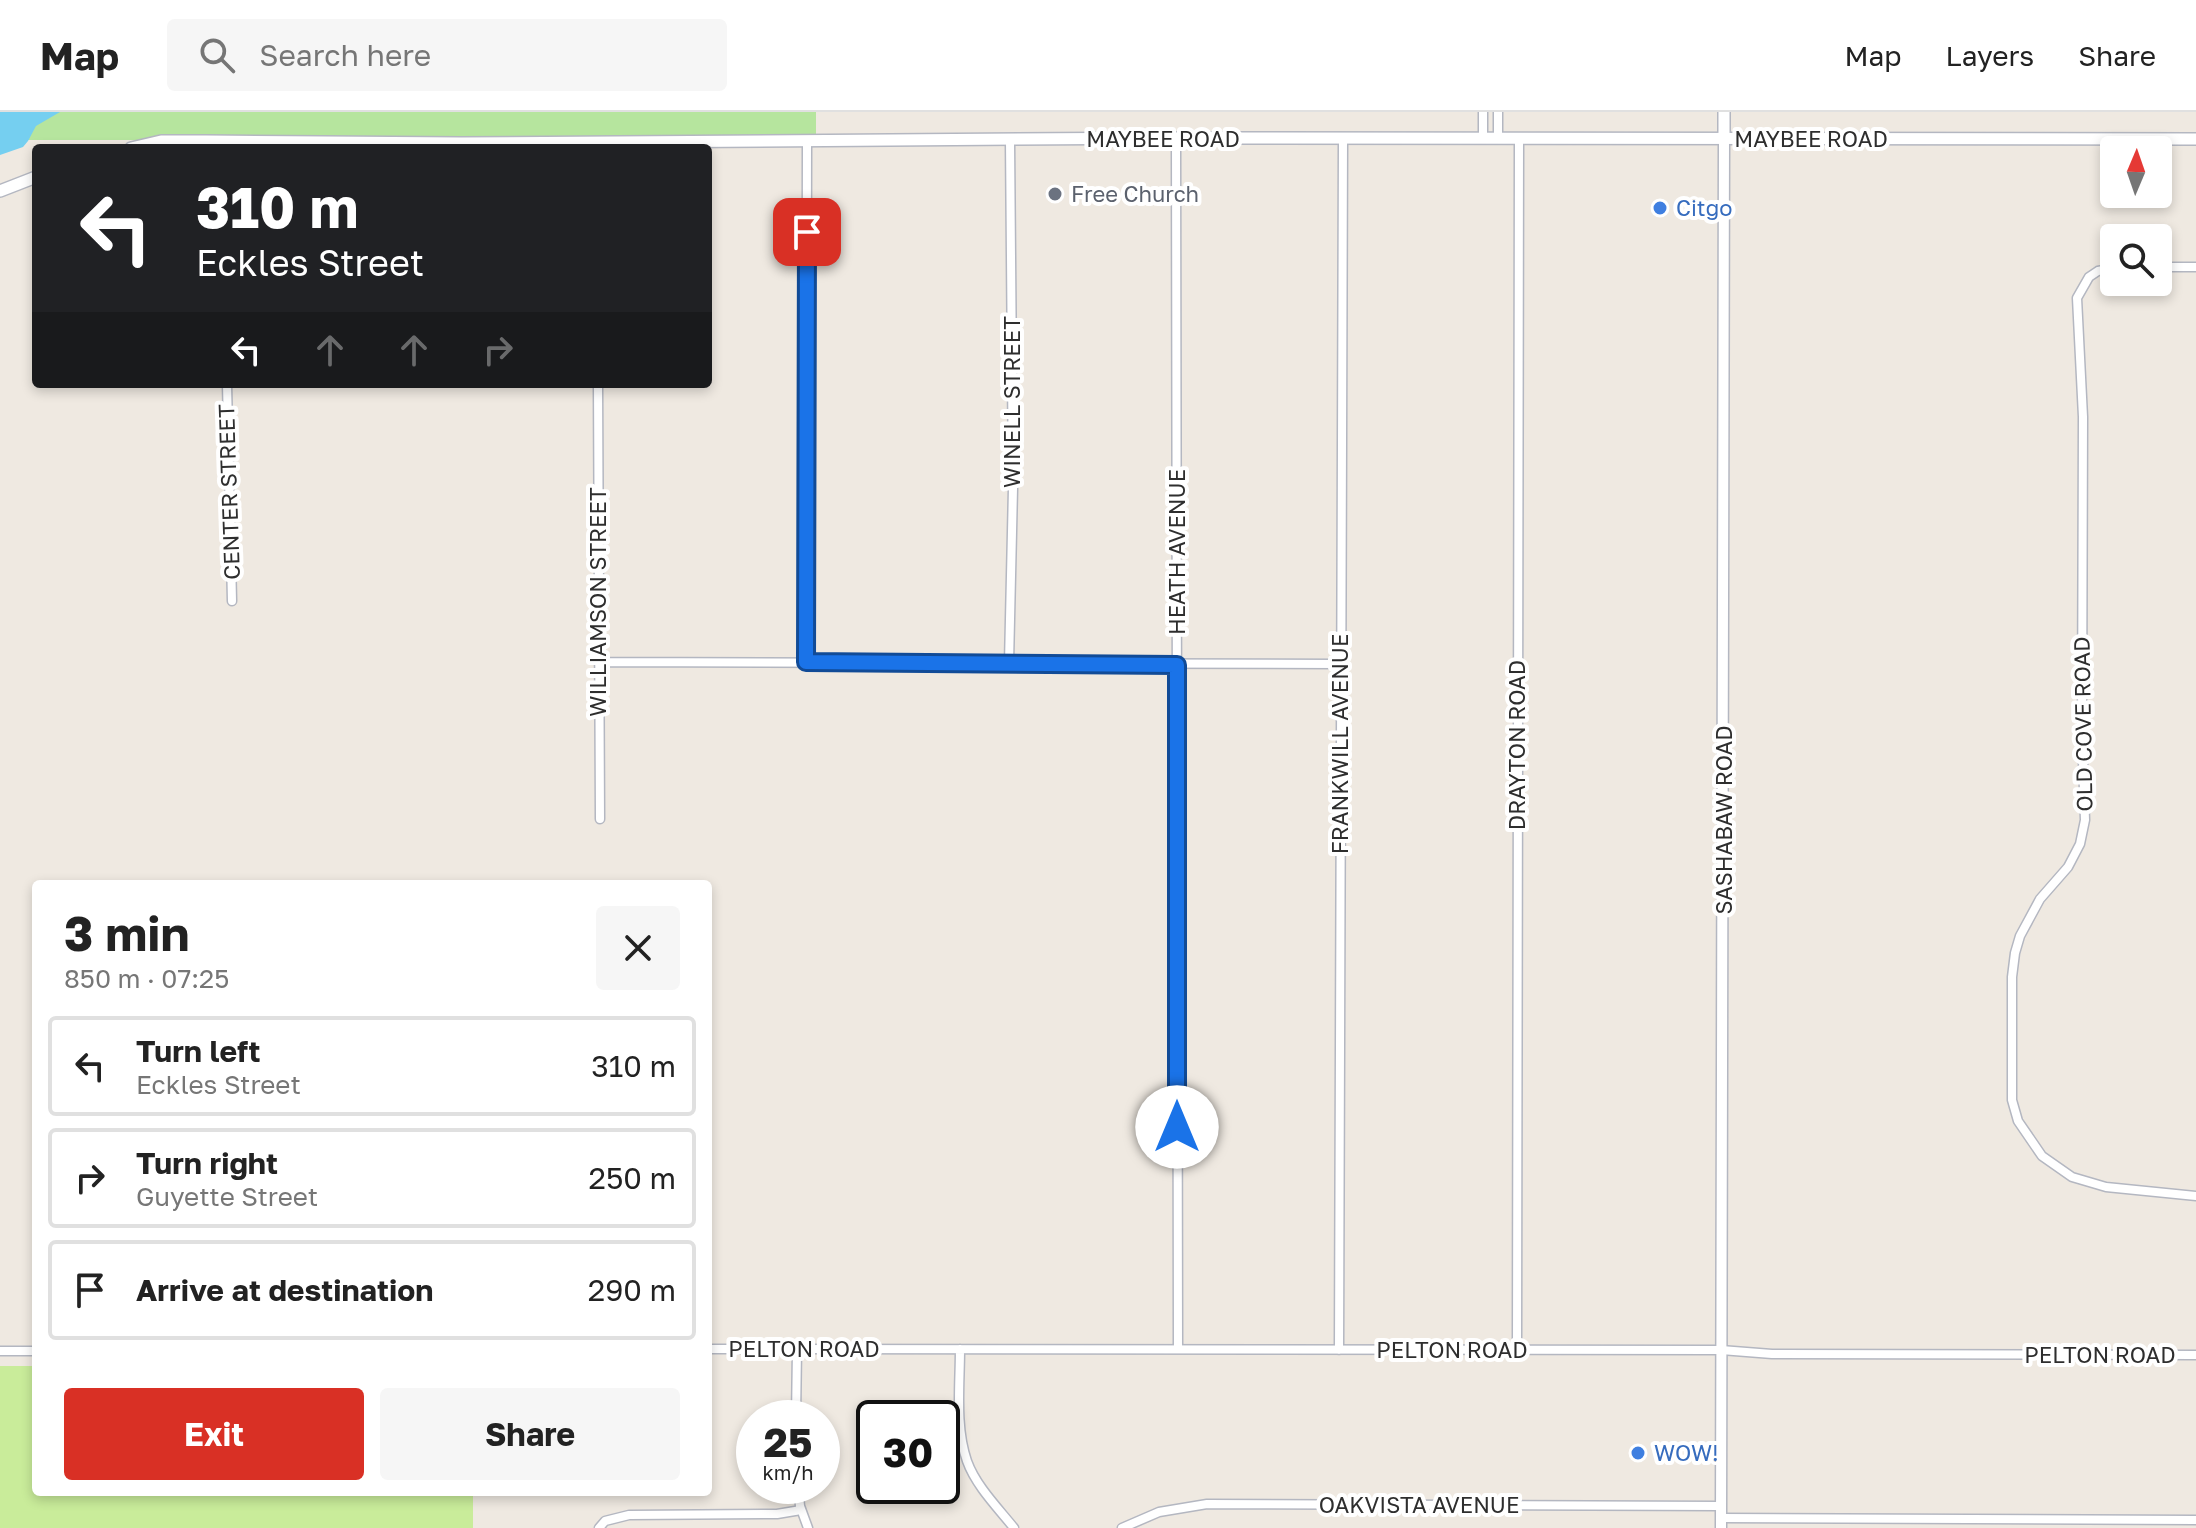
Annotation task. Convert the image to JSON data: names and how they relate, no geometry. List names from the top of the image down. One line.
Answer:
{"streets":{"main road":["MAYBEE ROAD","SASHABAW ROAD"],"street":["WINELL STREET","CENTER STREET","HEATH AVENUE","WILLIAMSON STREET","OLD COVE ROAD","FRANKWILL AVENUE","DRAYTON ROAD","PELTON ROAD","OAKVISTA AVENUE"]},"crossings":[["MAYBEE ROAD","WINELL STREET"],["MAYBEE ROAD","HEATH AVENUE"],["MAYBEE ROAD","FRANKWILL AVENUE"],["MAYBEE ROAD","DRAYTON ROAD"],["MAYBEE ROAD","SASHABAW ROAD"],["HEATH AVENUE","PELTON ROAD"],["FRANKWILL AVENUE","PELTON ROAD"],["DRAYTON ROAD","PELTON ROAD"],["SASHABAW ROAD","PELTON ROAD"],["SASHABAW ROAD","OAKVISTA AVENUE"]],"places":["Free Church","Citgo","WOW!"],"north":"top","page":{"header":"Map","search":"Search here","nav":["Map","Layers","Share"],"turn":["310 m","Eckles Street"],"heading":["3 min","850 m · 07:25"],"list":[{"name":"Turn left","note":"Eckles Street","value":"310 m"},{"name":"Turn right","note":"Guyette Street","value":"250 m"},{"name":"Arrive at destination","value":"290 m"}],"buttons":["Exit","Share"],"speed":"25 km/h","limit":"30"}}
